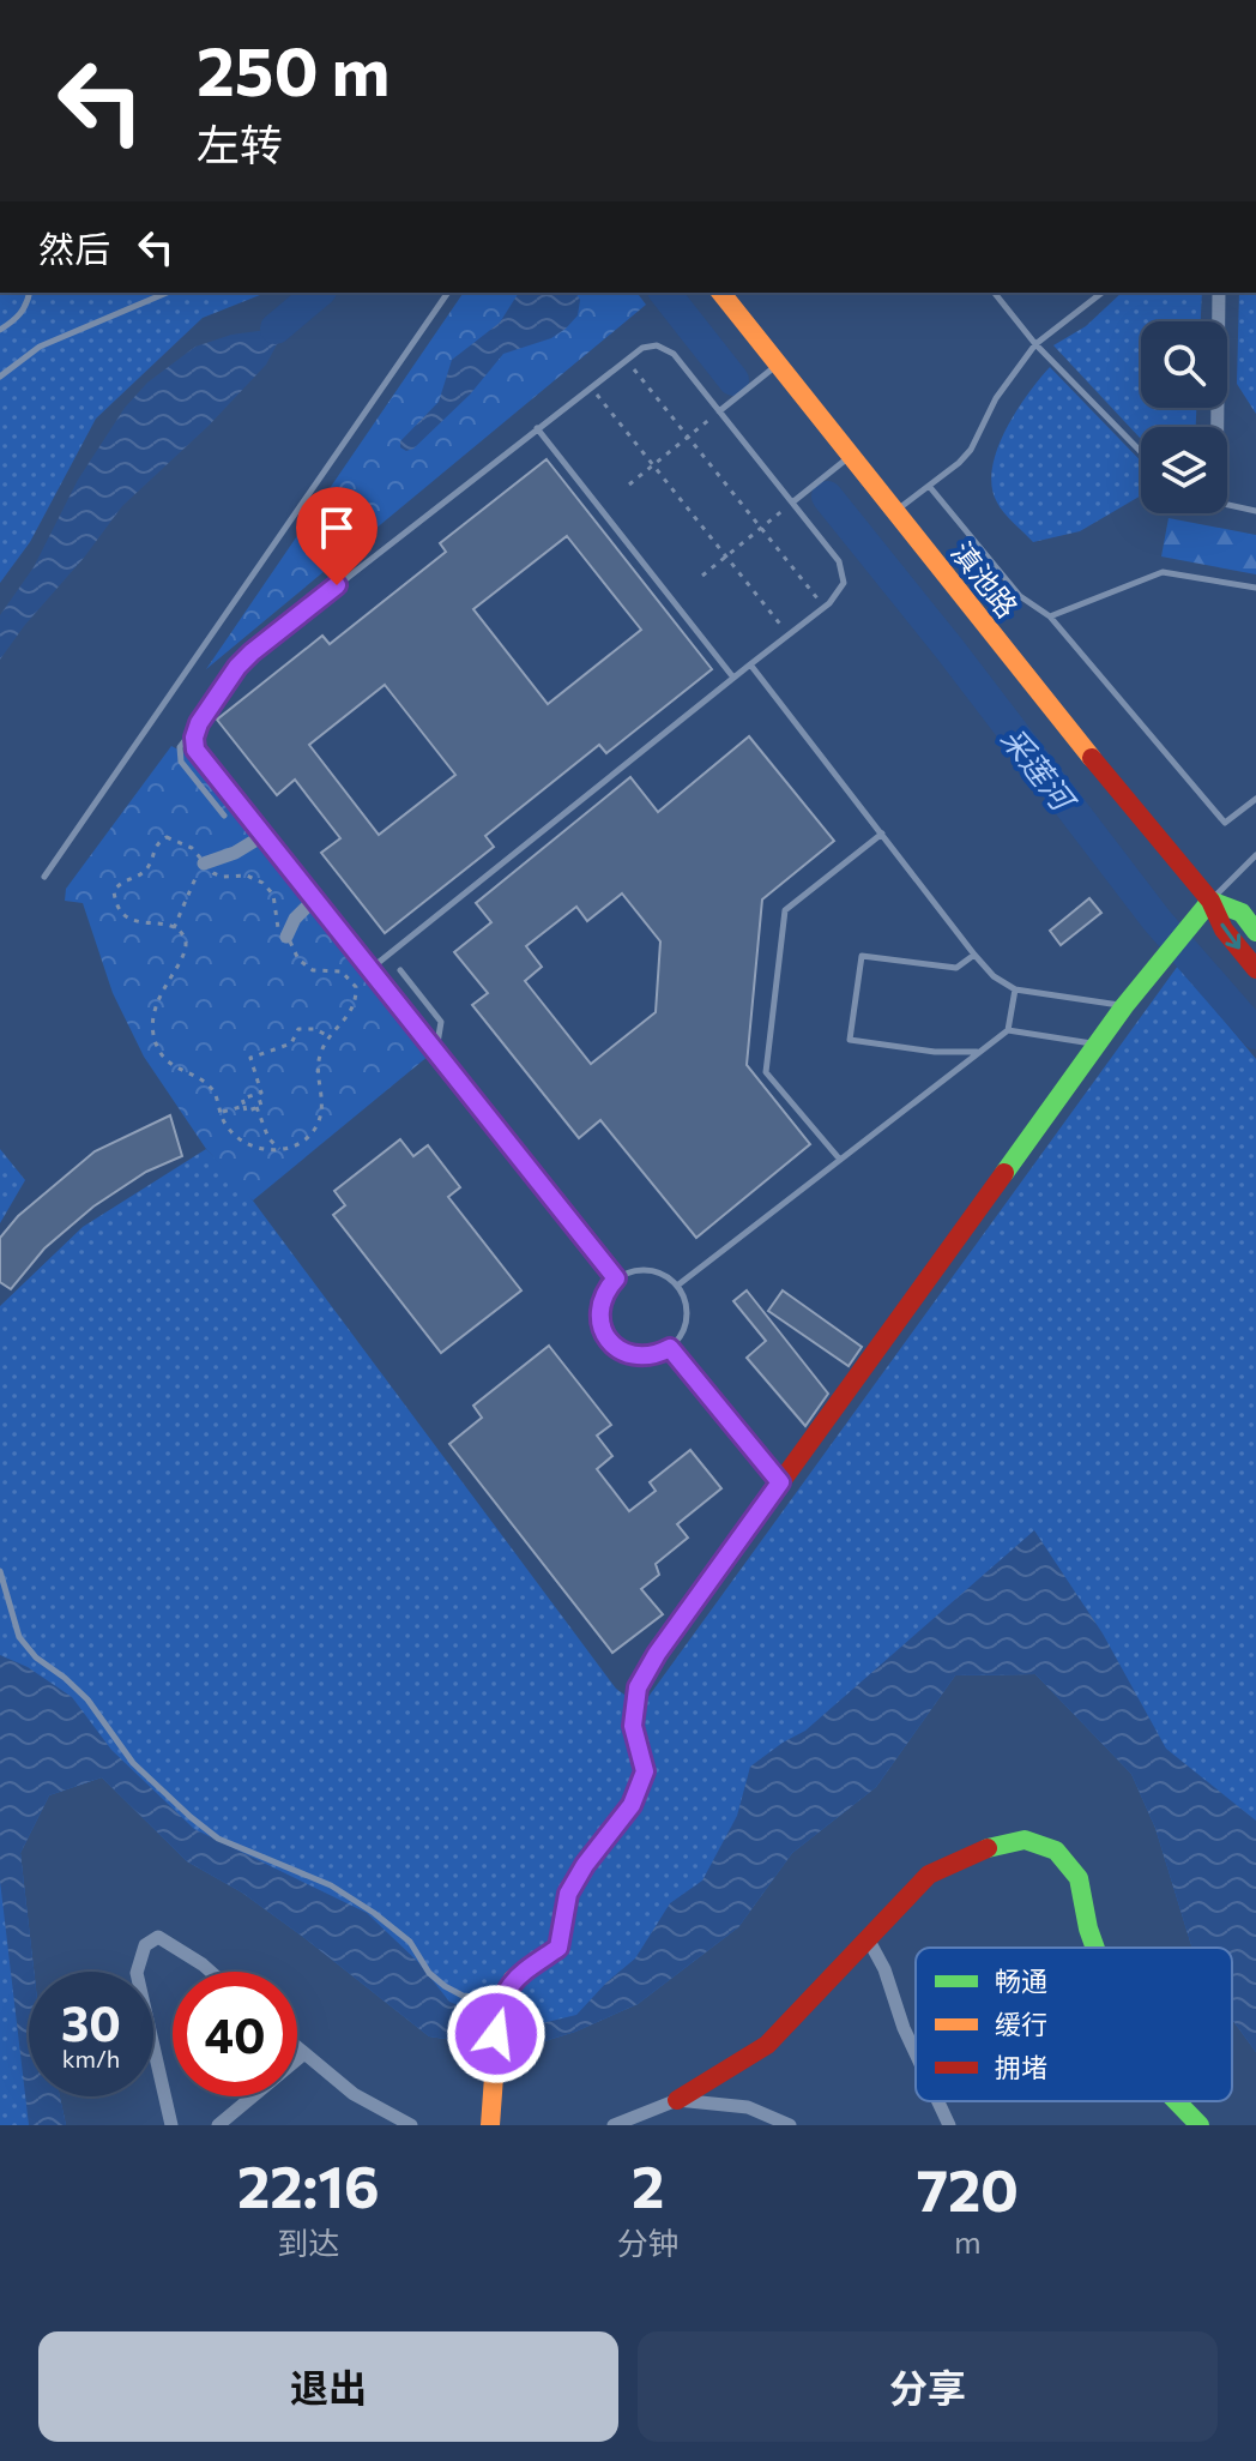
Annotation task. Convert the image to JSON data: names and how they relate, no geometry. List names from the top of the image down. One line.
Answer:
{"streets":{"street":["滇池路"]},"water":["采莲河"],"legend":["畅通","缓行","拥堵"],"page":{"turn":["250 m","左转"],"then":"然后","speed":"30 km/h","limit":"40","eta":["22:16","到达","2","分钟","720","m"],"buttons":["退出","分享"]}}
